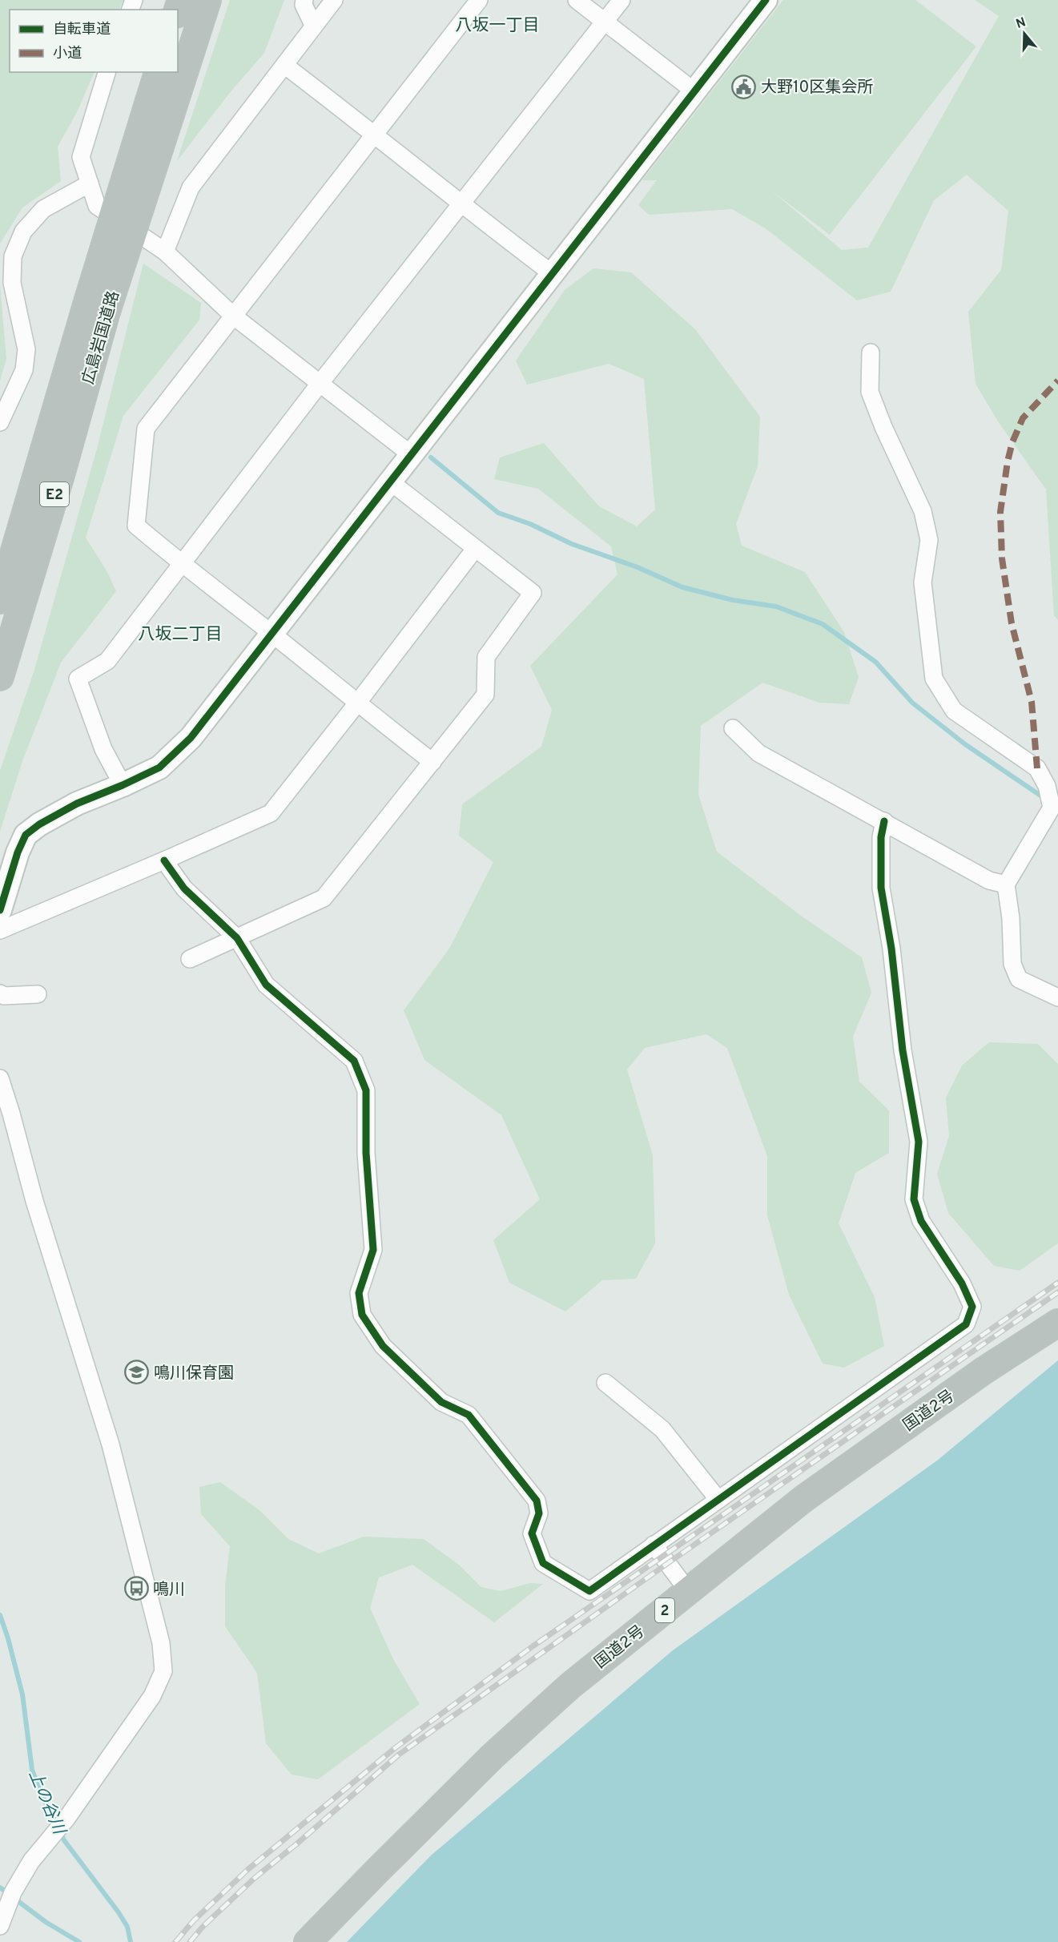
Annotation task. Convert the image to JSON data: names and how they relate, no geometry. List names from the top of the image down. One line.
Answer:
{"streets":{"highway":["広島岩国道路","E2","国道2号","2"]},"districts":["八坂一丁目","八坂二丁目"],"water":["上の谷川"],"places":{"public building":["大野10区集会所"],"school or university":["鳴川保育園"],"bus stop":["鳴川"]},"legend":["自転車道","小道"],"north":"top"}
